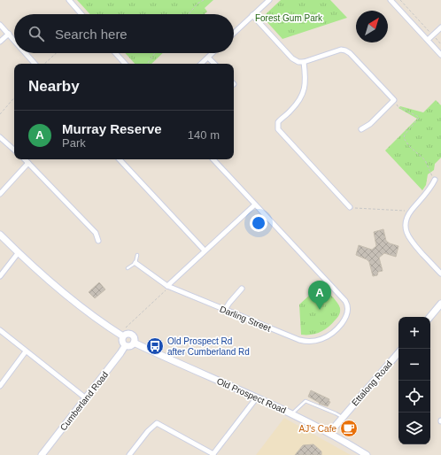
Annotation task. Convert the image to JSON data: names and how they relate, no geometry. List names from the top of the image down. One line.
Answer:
{"streets":{"main road":["Ettalong Road","Old Prospect Road","Cumberland Road"],"street":["Darling Street"]},"crossings":[["Ettalong Road","Old Prospect Road"],["Old Prospect Road","Cumberland Road"]],"parks":["Forest Gum Park"],"places":{"bus stop":["Old Prospect Rd after Cumberland Rd"],"cafe":["AJ's Cafe"]},"north":"top right","page":{"search":"Search here","heading":"Nearby","list":[{"mark":"A","name":"Murray Reserve","note":"Park","value":"140 m"}],"pins":"A","map_buttons":["+","−"]}}
